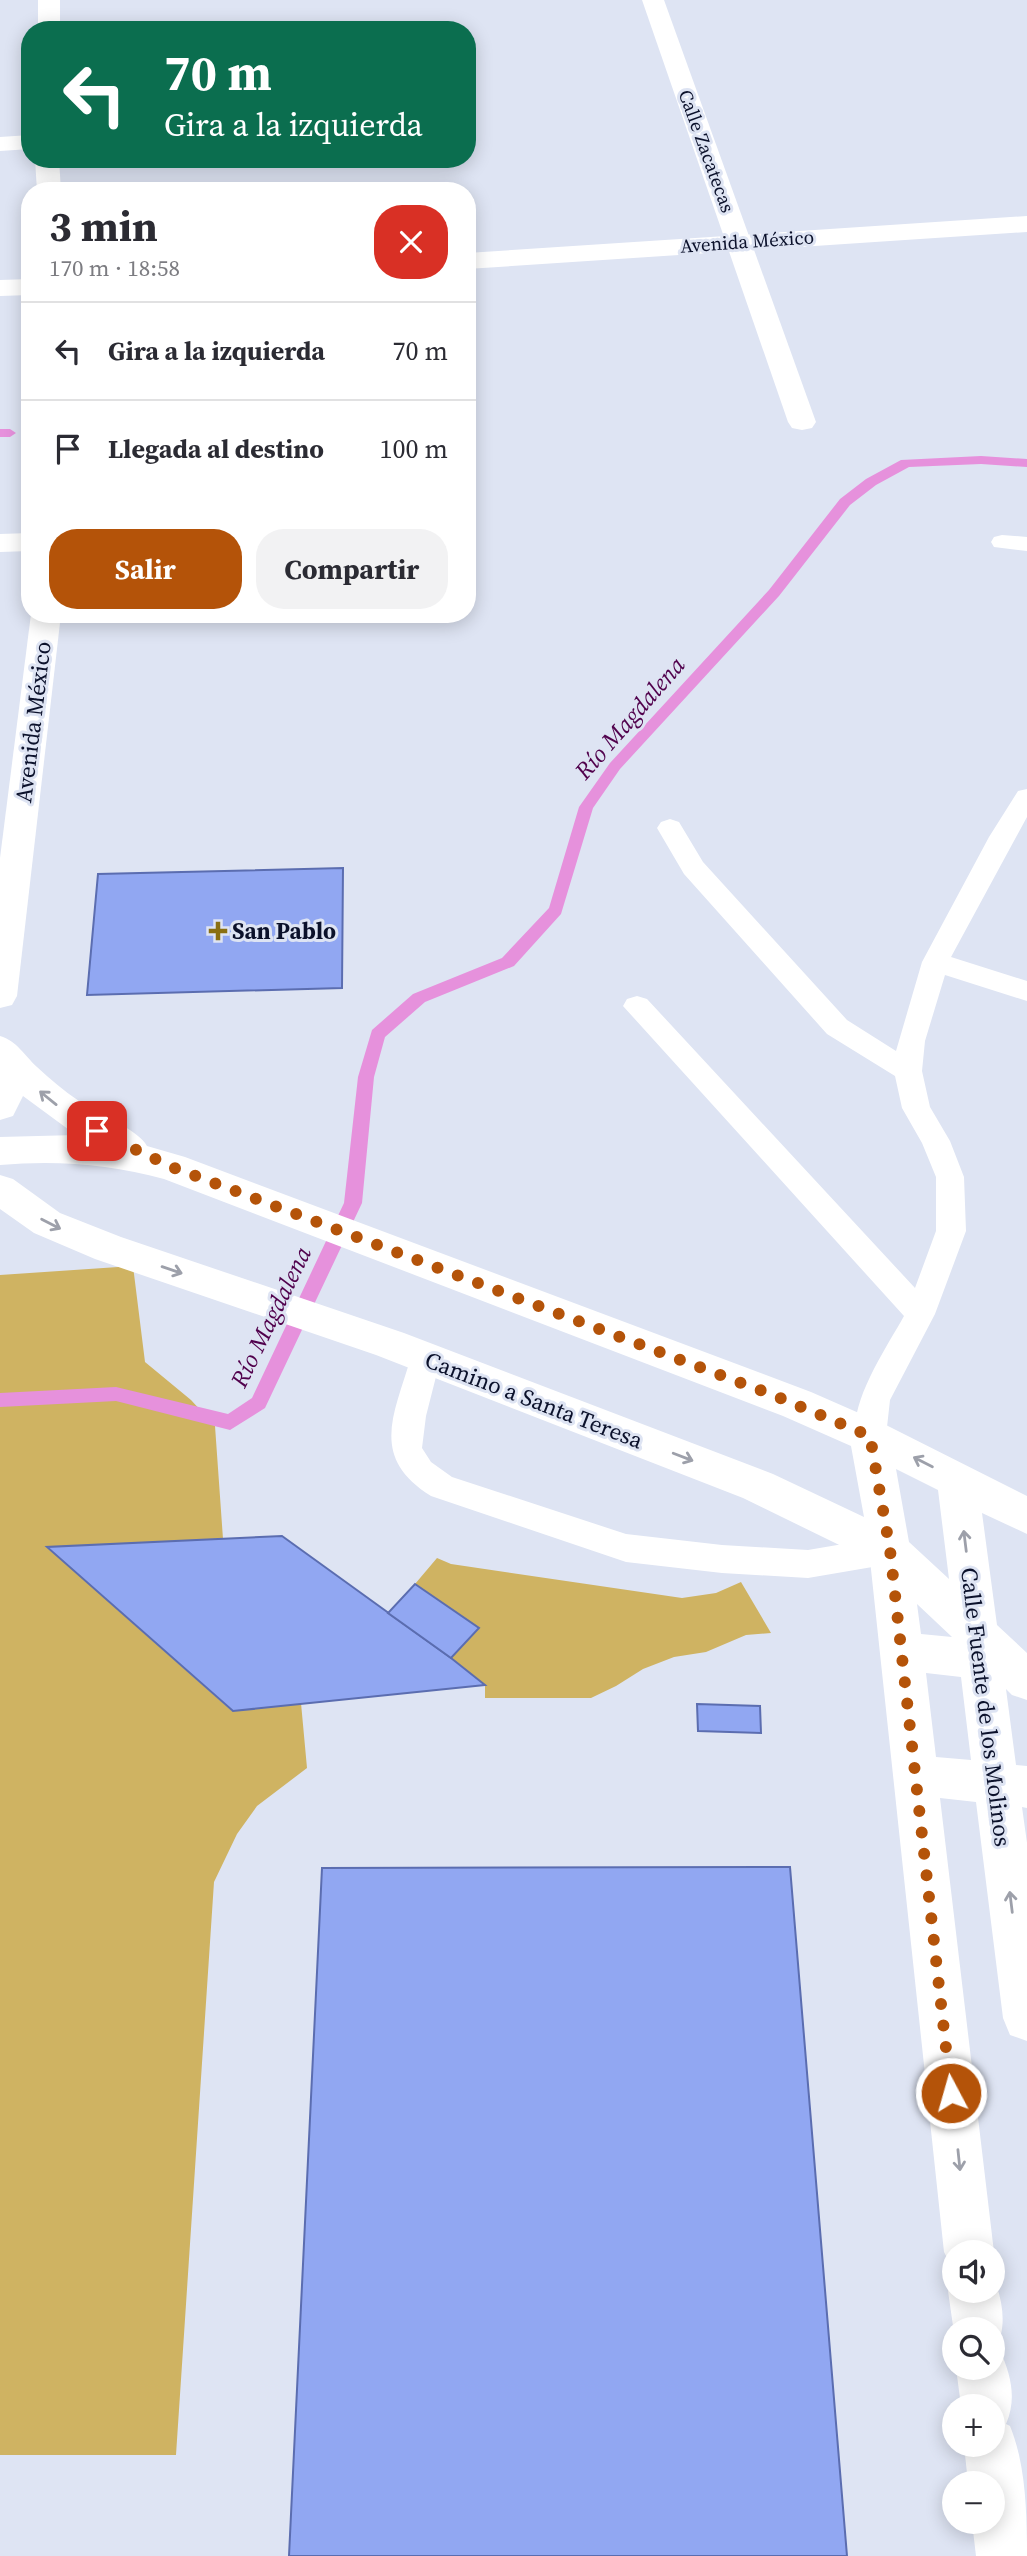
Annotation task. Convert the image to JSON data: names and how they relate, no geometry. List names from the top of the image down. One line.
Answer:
{"streets":{"street":["Calle Zacatecas","Avenida México","Camino a Santa Teresa","Calle Fuente de los Molinos"]},"crossings":[["Calle Zacatecas","Avenida México"],["Camino a Santa Teresa","Calle Fuente de los Molinos"]],"water":["Río Magdalena"],"places":{"health":["San Pablo"]},"page":{"turn":["70 m","Gira a la izquierda"],"heading":["3 min","170 m · 18:58"],"list":[{"name":"Gira a la izquierda","value":"70 m"},{"name":"Llegada al destino","value":"100 m"}],"buttons":["Salir","Compartir"],"map_buttons":["+","−"]}}
